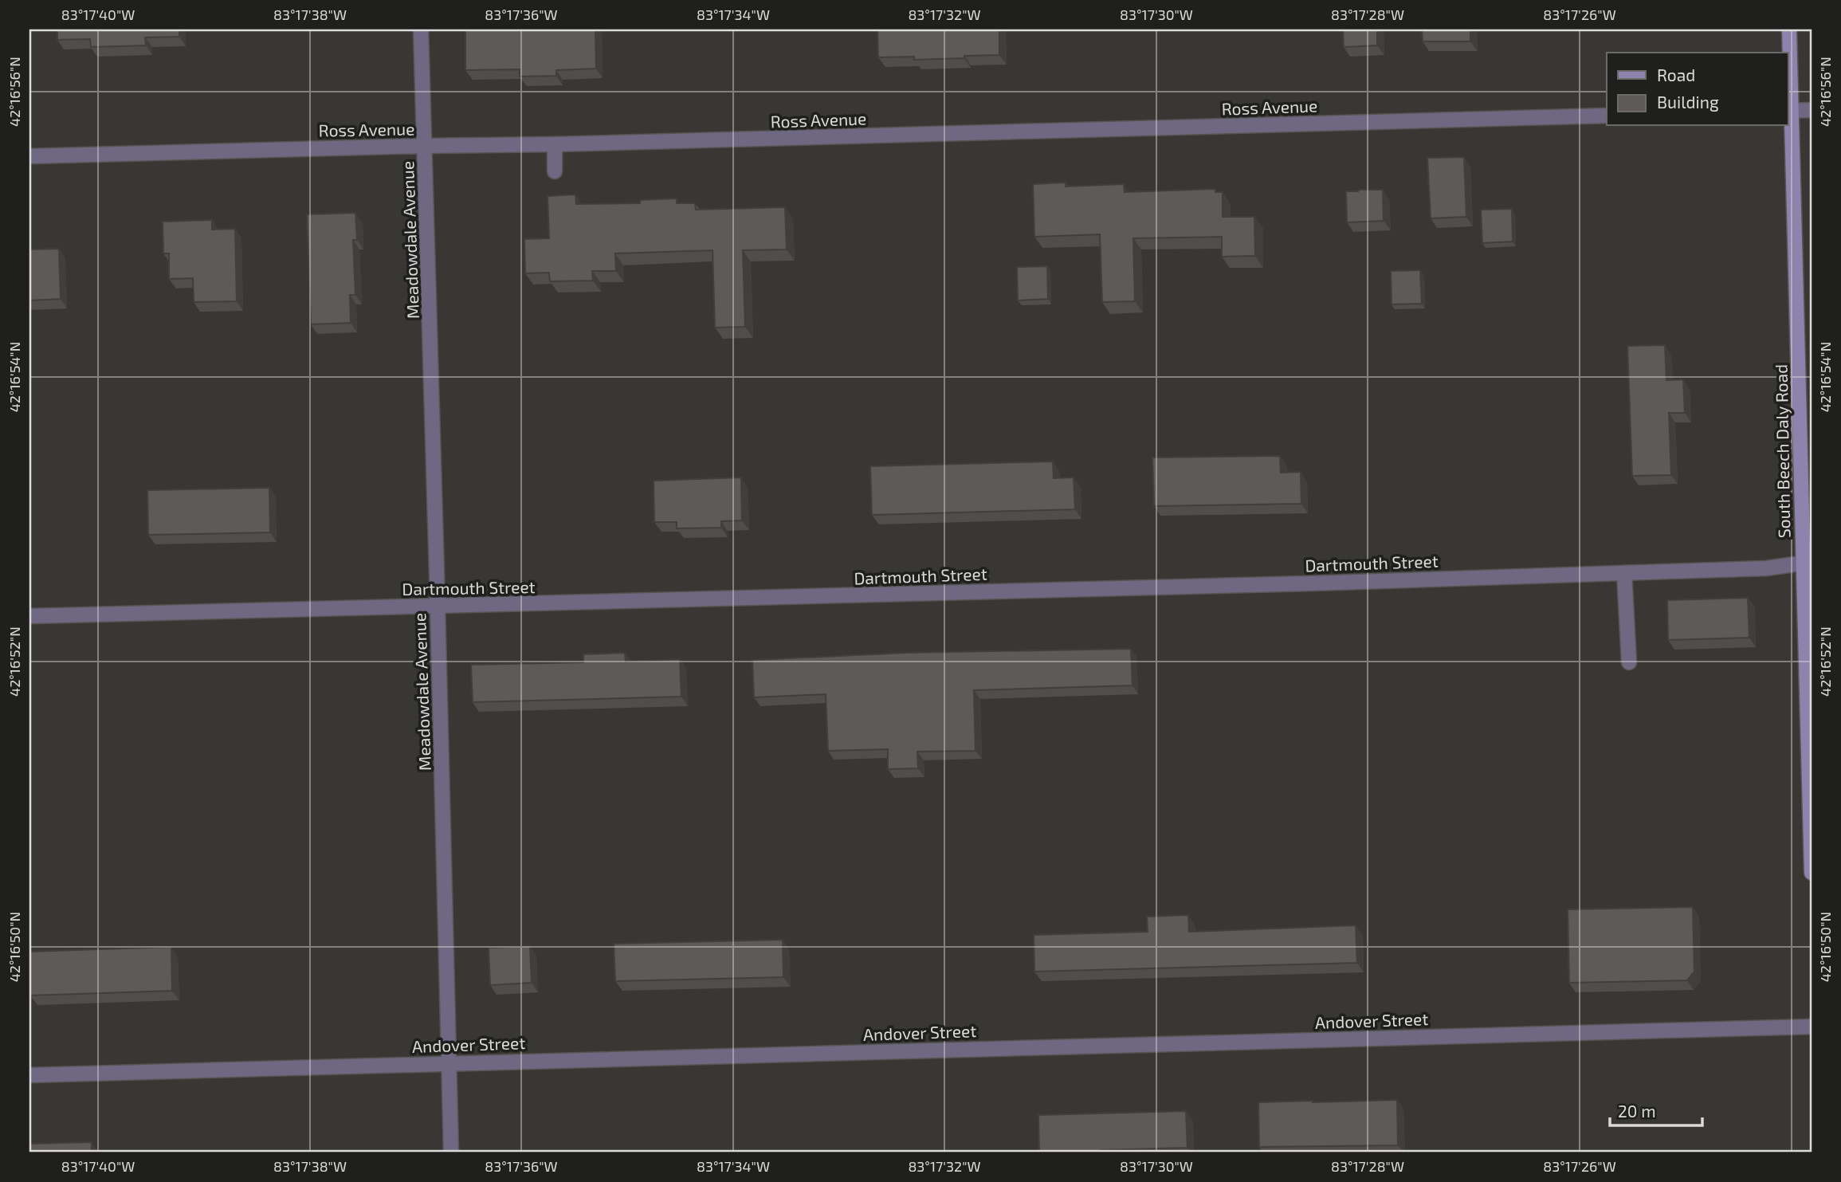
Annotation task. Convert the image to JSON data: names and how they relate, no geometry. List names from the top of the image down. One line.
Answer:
{"streets":{"main road":["South Beech Daly Road"],"street":["Ross Avenue","Meadowdale Avenue","Dartmouth Street","Andover Street"]},"crossings":[["Ross Avenue","Meadowdale Avenue"],["Meadowdale Avenue","Dartmouth Street"],["Meadowdale Avenue","Andover Street"],["South Beech Daly Road","Dartmouth Street"]],"legend":["Road","Building"],"scale_bar":"20 m","coordinates":["83°17'40\"W","83°17'38\"W","83°17'36\"W","83°17'34\"W","83°17'32\"W","83°17'30\"W","83°17'28\"W","83°17'26\"W","42°16'56\"N","42°16'54\"N","42°16'52\"N","42°16'50\"N"]}
